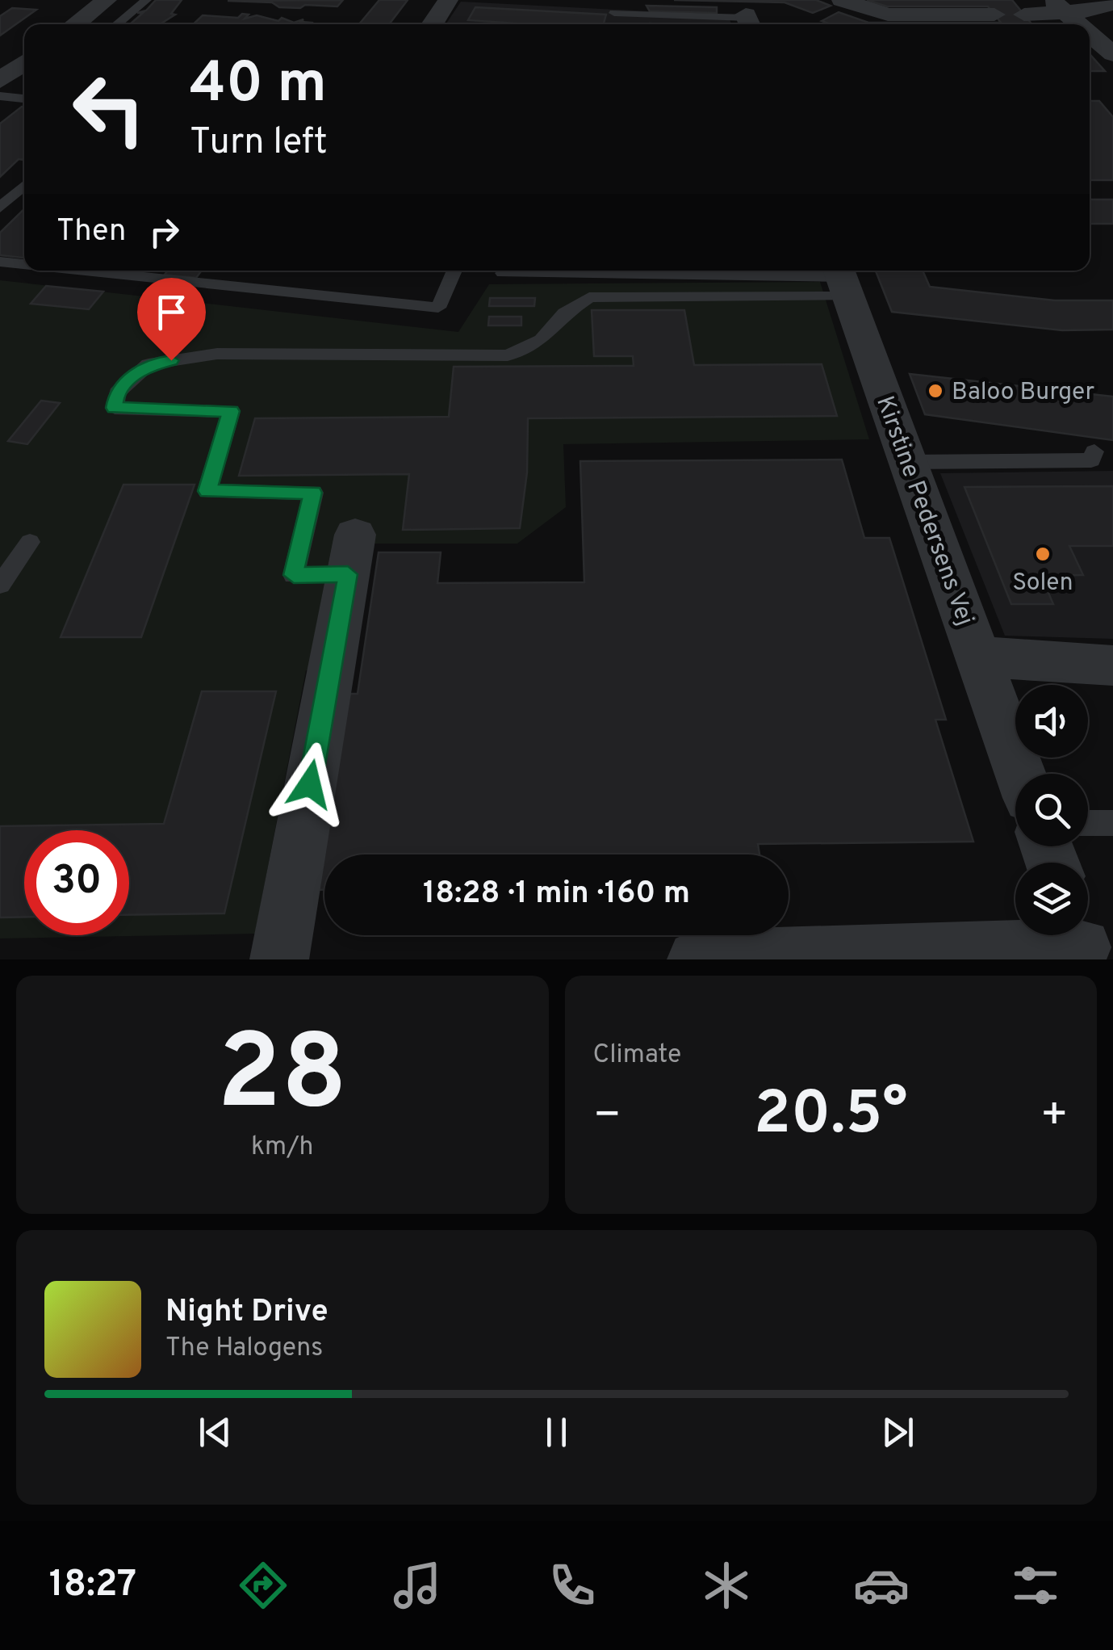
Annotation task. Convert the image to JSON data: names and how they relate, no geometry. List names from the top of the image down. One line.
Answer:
{"streets":{"street":["Kirstine Pedersens Vej"]},"places":["Baloo Burger","Solen"],"page":{"turn":["40 m","Turn left"],"then":"Then","limit":"30","trip":"18:28 · 1 min · 160 m","tile":[["28","km/h"],"Climate"],"heat":["−","20.5°","+"],"song":["Night Drive","The Halogens"],"tabs":"18:27"}}
